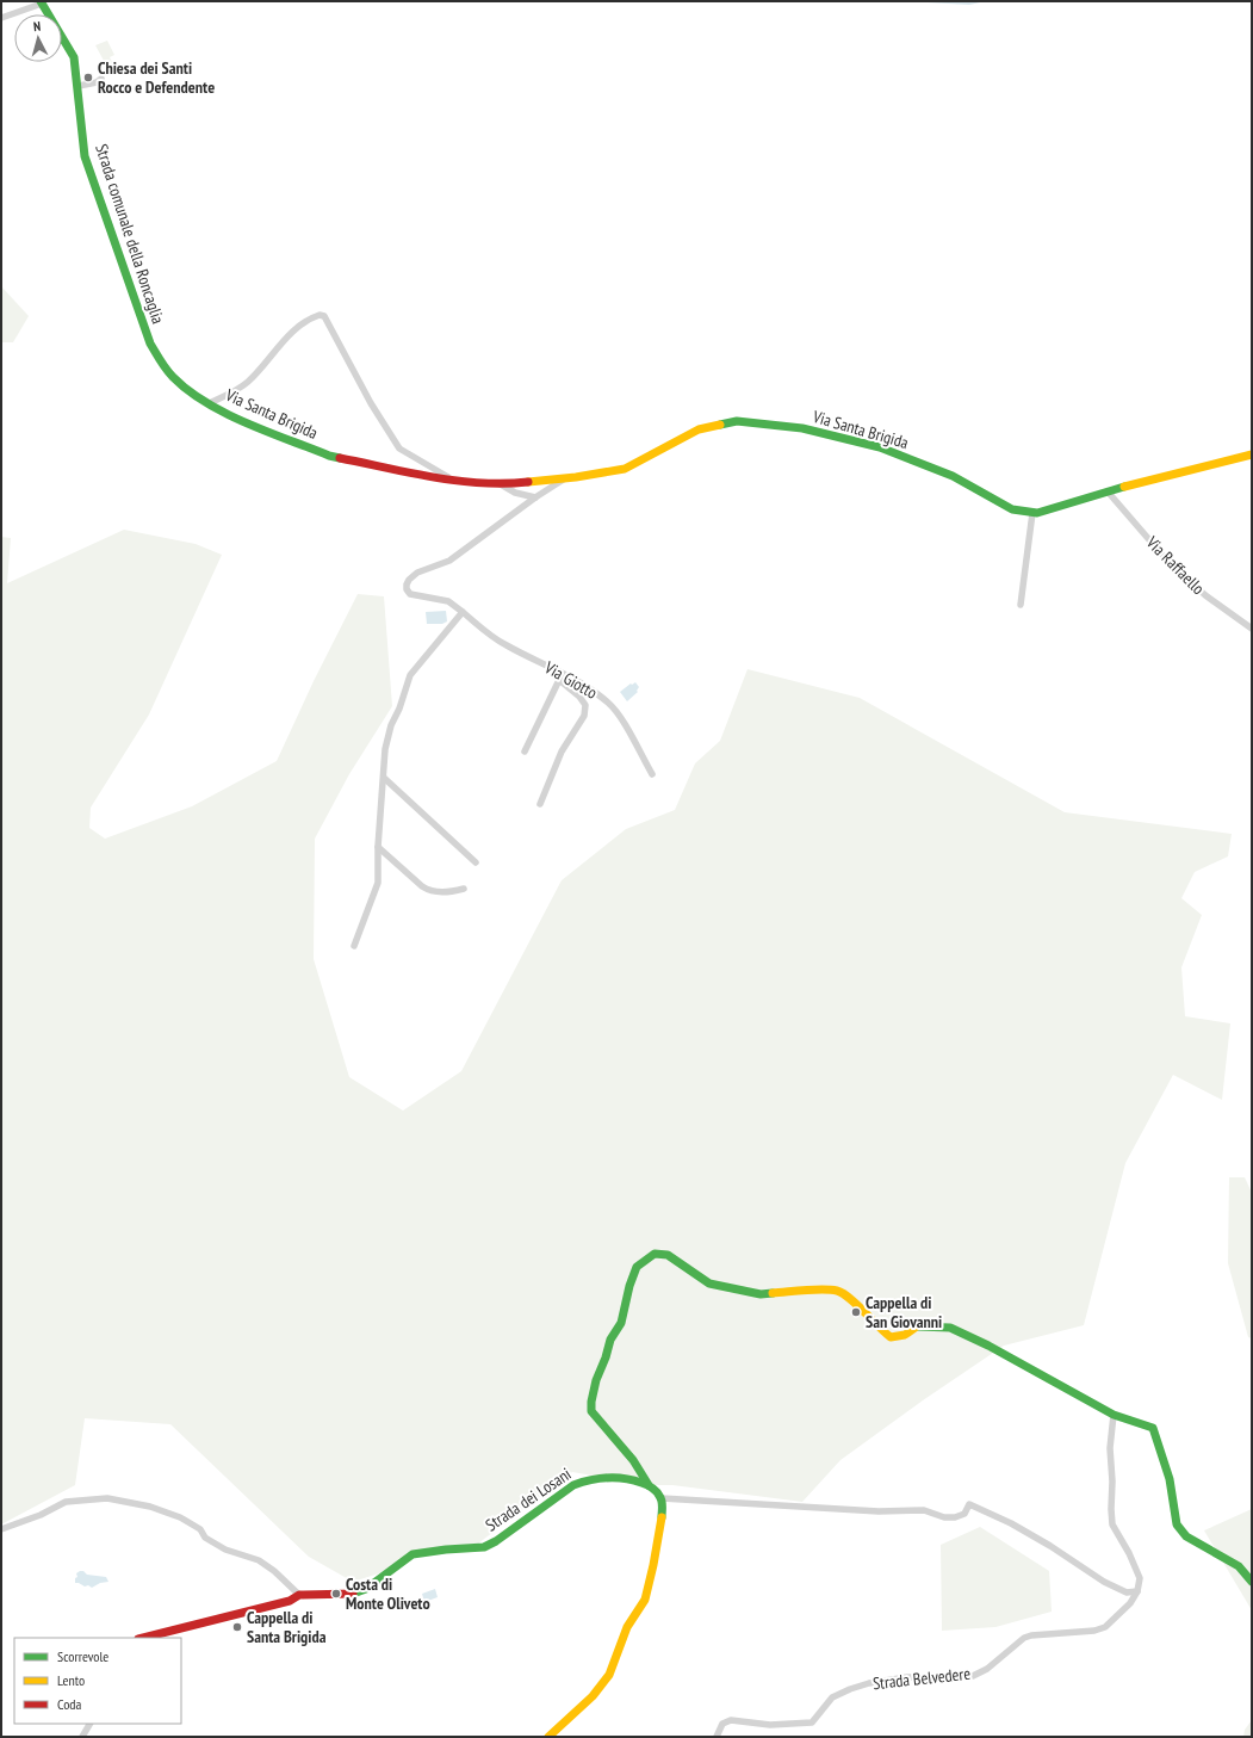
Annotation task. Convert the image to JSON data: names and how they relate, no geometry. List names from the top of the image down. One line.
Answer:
{"streets":{"street":["Strada comunale della Roncaglia","Via Santa Brigida","Via Raffaello","Via Giotto","Strada dei Losani","Strada Belvedere"]},"crossings":[["Strada comunale della Roncaglia","Via Santa Brigida"],["Via Santa Brigida","Via Raffaello"]],"places":["Chiesa dei Santi Rocco e Defendente","Cappella di San Giovanni","Costa di Monte Oliveto","Cappella di Santa Brigida"],"legend":["Scorrevole","Lento","Coda"],"north":"top"}
